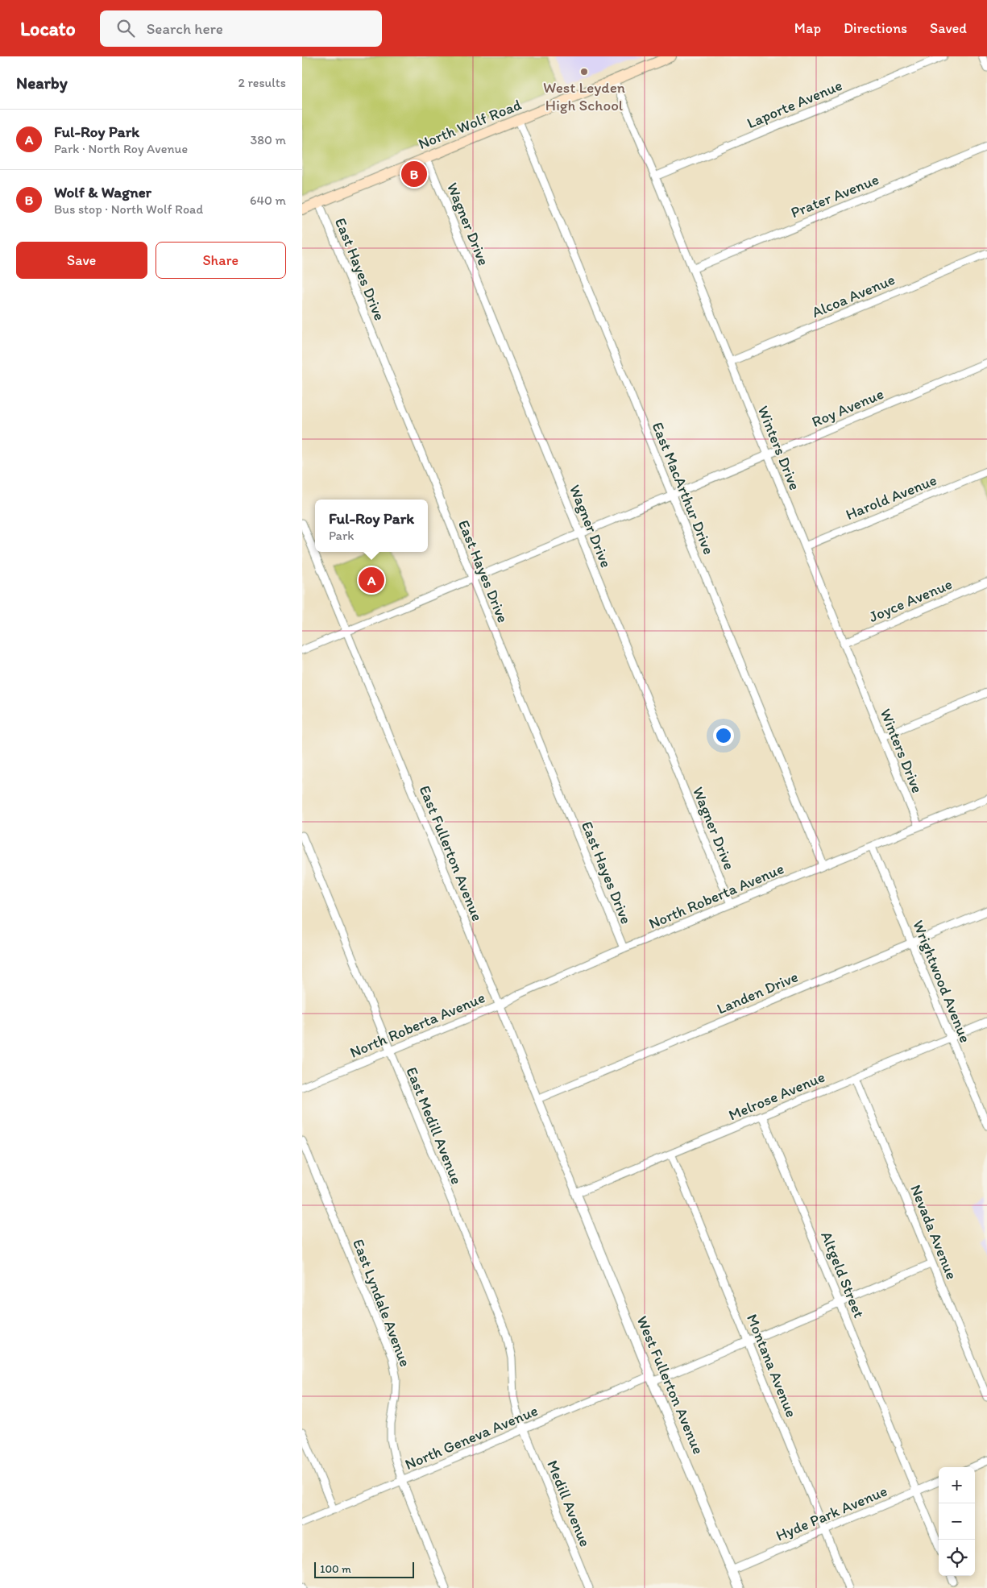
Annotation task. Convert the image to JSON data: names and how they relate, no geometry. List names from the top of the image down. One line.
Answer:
{"streets":{"main road":["North Wolf Road"],"street":["Laporte Avenue","Prater Avenue","Wagner Drive","East Hayes Drive","Alcoa Avenue","Roy Avenue","Winters Drive","East MacArthur Drive","Harold Avenue","Joyce Avenue","East Fullerton Avenue","North Roberta Avenue","Wrightwood Avenue","Landen Drive","Melrose Avenue","East Medill Avenue","Nevada Avenue","Altgeld Street","East Lyndale Avenue","Montana Avenue","West Fullerton Avenue","North Geneva Avenue","Medill Avenue","Hyde Park Avenue"]},"crossings":[["Laporte Avenue","Winters Drive"],["North Wolf Road","Wagner Drive"],["North Wolf Road","East Hayes Drive"],["North Wolf Road","Winters Drive"],["North Wolf Road","East MacArthur Drive"],["Prater Avenue","Winters Drive"],["Wagner Drive","Roy Avenue"],["Wagner Drive","North Roberta Avenue"],["East Hayes Drive","Roy Avenue"],["East Hayes Drive","North Roberta Avenue"],["Alcoa Avenue","Winters Drive"],["Roy Avenue","Winters Drive"],["Roy Avenue","East MacArthur Drive"],["Roy Avenue","East Fullerton Avenue"],["Winters Drive","Harold Avenue"],["Winters Drive","Joyce Avenue"],["Winters Drive","North Roberta Avenue"],["East MacArthur Drive","North Roberta Avenue"],["East Fullerton Avenue","North Roberta Avenue"],["East Fullerton Avenue","Landen Drive"],["East Fullerton Avenue","Melrose Avenue"],["East Fullerton Avenue","West Fullerton Avenue"],["North Roberta Avenue","Wrightwood Avenue"],["North Roberta Avenue","East Medill Avenue"],["Wrightwood Avenue","Landen Drive"],["Wrightwood Avenue","Melrose Avenue"],["Melrose Avenue","Nevada Avenue"],["Melrose Avenue","Altgeld Street"],["Melrose Avenue","Montana Avenue"],["Melrose Avenue","West Fullerton Avenue"],["East Medill Avenue","North Geneva Avenue"],["East Medill Avenue","Medill Avenue"],["Nevada Avenue","North Geneva Avenue"],["Altgeld Street","North Geneva Avenue"],["Altgeld Street","Hyde Park Avenue"],["East Lyndale Avenue","North Geneva Avenue"],["Montana Avenue","North Geneva Avenue"],["Montana Avenue","Hyde Park Avenue"],["West Fullerton Avenue","North Geneva Avenue"],["West Fullerton Avenue","Hyde Park Avenue"],["North Geneva Avenue","Medill Avenue"]],"places":["West Leyden High School"],"scale_bar":"100 m","page":{"header":"Locato","search":"Search here","nav":["Map","Directions","Saved"],"heading":["Nearby","2 results"],"list":[{"mark":"A","name":"Ful-Roy Park","note":"Park · North Roy Avenue","value":"380 m"},{"mark":"B","name":"Wolf & Wagner","note":"Bus stop · North Wolf Road","value":"640 m"}],"pins":["B","A"],"buttons":["Save","Share"],"popup":["Ful-Roy Park","Park"],"map_buttons":["+","−"],"scale":"100 m"}}
